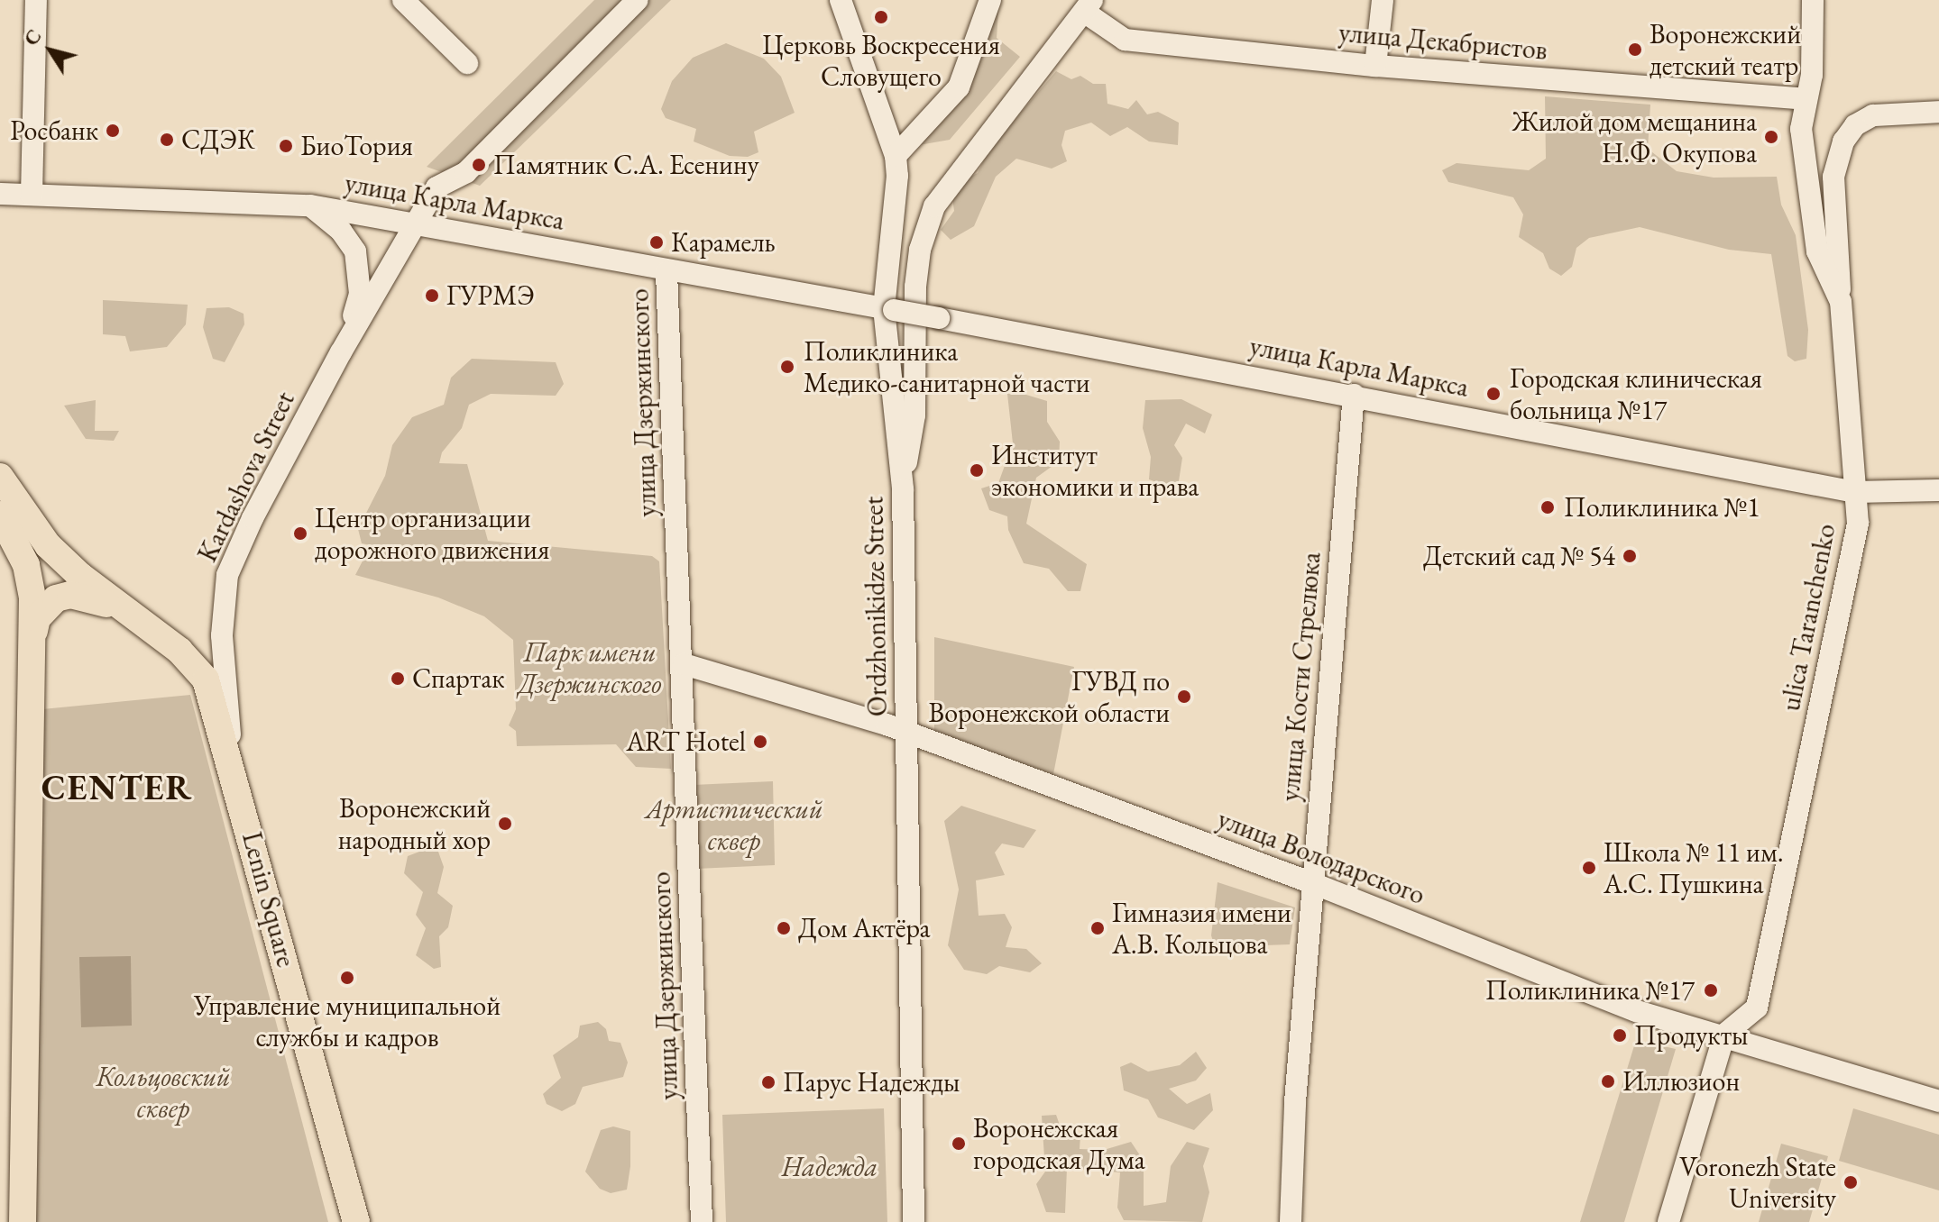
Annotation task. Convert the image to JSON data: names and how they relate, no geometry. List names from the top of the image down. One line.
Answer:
{"streets":{"main road":["Lenin Square"],"street":["улица Декабристов","улица Карла Маркса","улица Дзержинского","Kardashova Street","Ordzhonikidze Street","ulica Taranchenko","улица Кости Стрелюка","улица Володарского"]},"crossings":[["улица Декабристов","ulica Taranchenko"],["улица Карла Маркса","улица Дзержинского"],["улица Карла Маркса","Kardashova Street"],["улица Карла Маркса","Ordzhonikidze Street"],["улица Карла Маркса","ulica Taranchenko"],["улица Карла Маркса","улица Кости Стрелюка"],["улица Дзержинского","улица Володарского"],["Kardashova Street","Lenin Square"],["Ordzhonikidze Street","улица Володарского"],["ulica Taranchenko","улица Володарского"],["улица Кости Стрелюка","улица Володарского"]],"districts":["CENTER"],"parks":["Парк имени Дзержинского","Артистический сквер","Кольцовский сквер","Надежда"],"places":["Церковь Воскресения Словущего","Воронежский детский театр","Росбанк","Жилой дом мещанина Н.Ф. Окупова","СДЭК","БиоТория","Памятник С.А. Есенину","Карамель","ГУРМЭ","Поликлиника Медико-санитарной части","Городская клиническая больница №17","Институт экономики и права","Поликлиника №1","Центр организации дорожного движения","Детский сад № 54","Спартак","ГУВД по Воронежской области","ART Hotel","Воронежский народный хор","Школа № 11 им. А.С. Пушкина","Дом Актёра","Гимназия имени А.В. Кольцова","Управление муниципальной службы и кадров","Поликлиника №17","Продукты","Иллюзион","Парус Надежды","Воронежская городская Дума","Voronezh State University"],"north":"top left"}
